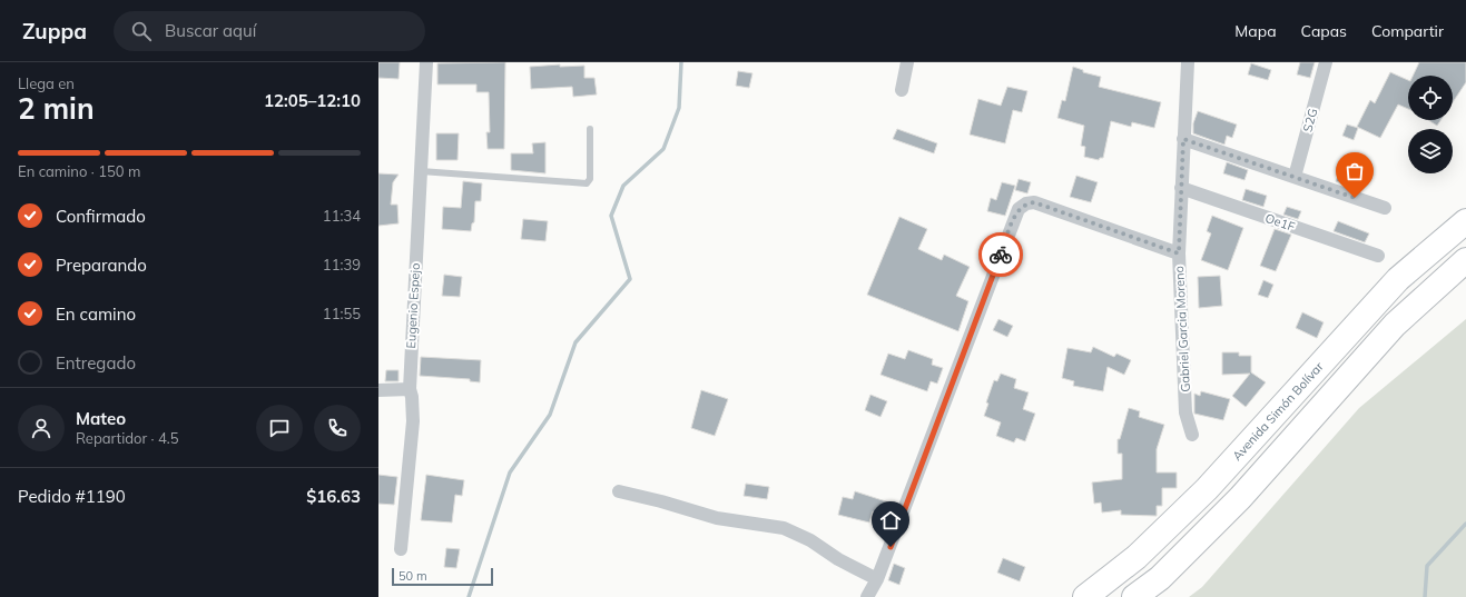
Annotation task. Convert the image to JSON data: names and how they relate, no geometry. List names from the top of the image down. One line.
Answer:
{"streets":{"highway":["Avenida Simón Bolívar"],"street":["S2G","Oe1F","Eugenio Espejo","Gabriel Garcia Moreno"]},"crossings":[["Oe1F","Gabriel Garcia Moreno"]],"scale_bar":"50 m","page":{"header":"Zuppa","search":"Buscar aquí","nav":["Mapa","Capas","Compartir"],"heading":["2 min","Llega en","12:05–12:10"],"panel":["Mateo","Repartidor · 4.5","Pedido #1190","$16.63"],"bar":"En camino · 150 m","list":[["Confirmado","11:34"],["Preparando","11:39"],["En camino","11:55"],"Entregado"],"scale":"50 m"}}
